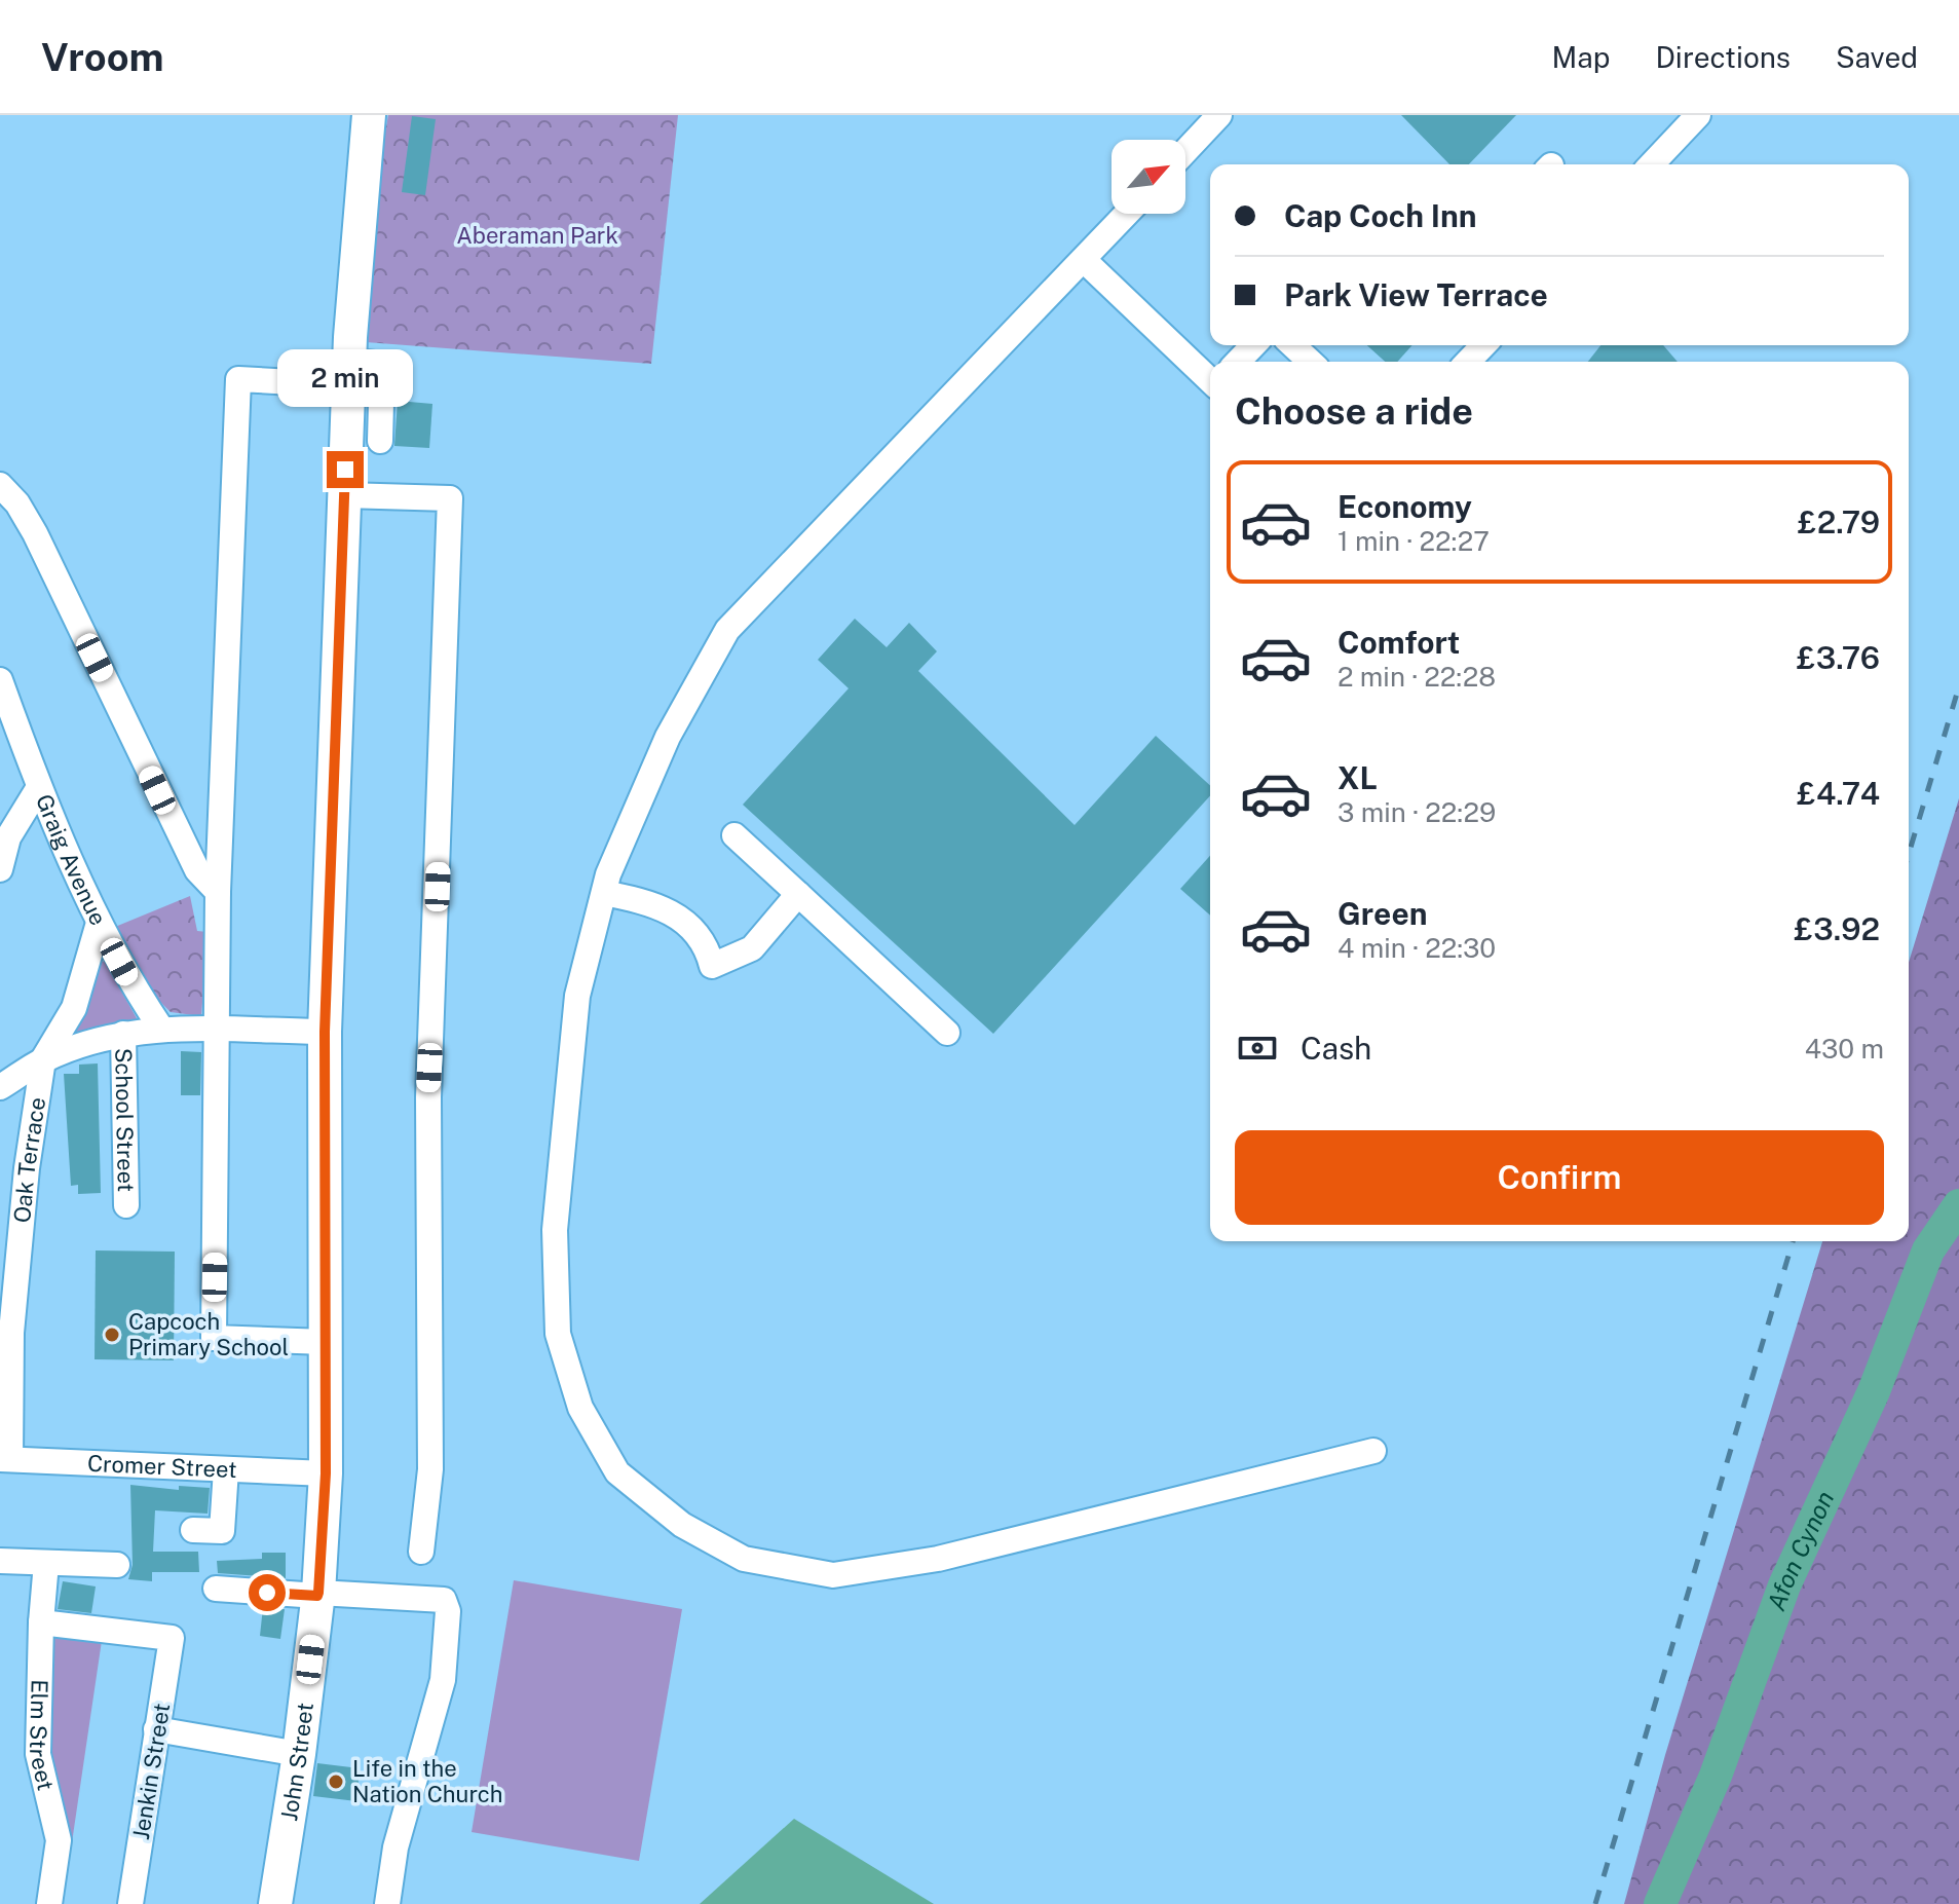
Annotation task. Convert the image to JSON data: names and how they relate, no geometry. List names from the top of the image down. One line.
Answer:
{"streets":{"main road":["John Street"],"street":["Graig Avenue","School Street","Oak Terrace","Cromer Street","Elm Street","Jenkin Street"]},"crossings":[["Oak Terrace","Cromer Street"],["Cromer Street","John Street"],["Elm Street","Jenkin Street"]],"water":["Afon Cynon"],"parks":["Aberaman Park"],"places":["Capcoch Primary School","Life in the Nation Church"],"north":"top right","page":{"header":"Vroom","nav":["Map","Directions","Saved"],"banner":["Cap Coch Inn","Park View Terrace"],"bubble":"2 min","heading":"Choose a ride","list":[{"name":"Economy","note":"1 min · 22:27","value":"£2.79"},{"name":"Comfort","note":"2 min · 22:28","value":"£3.76"},{"name":"XL","note":"3 min · 22:29","value":"£4.74"},{"name":"Green","note":"4 min · 22:30","value":"£3.92"}],"pay":["Cash","430 m"],"buttons":"Confirm"}}
